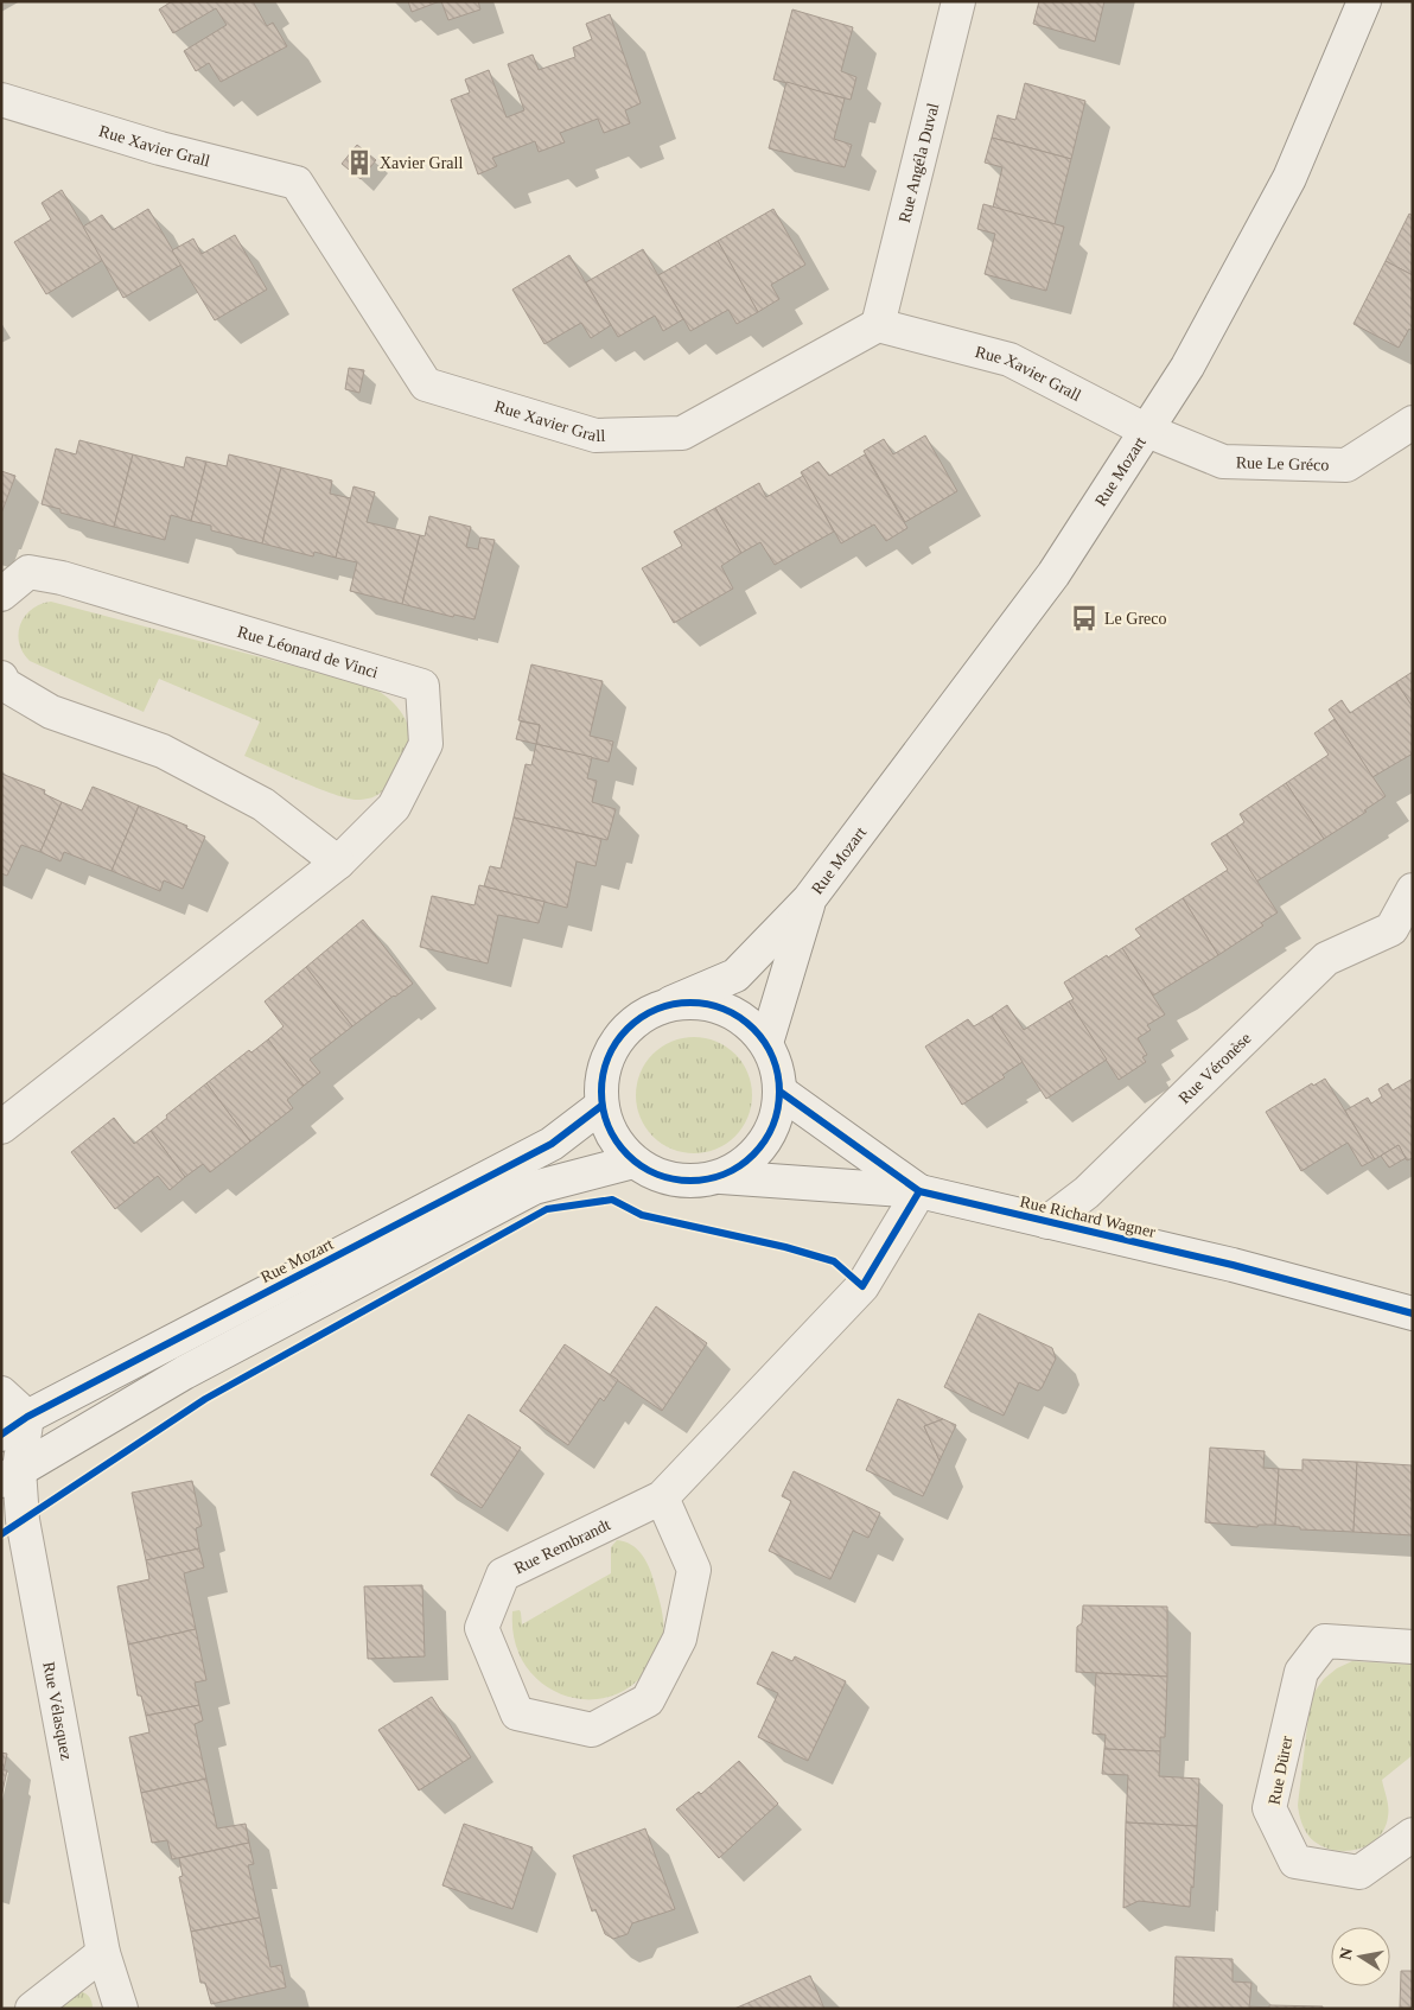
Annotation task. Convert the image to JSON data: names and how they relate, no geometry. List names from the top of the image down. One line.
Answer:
{"streets":{"street":["Rue Xavier Grall","Rue Angéla Duval","Rue Le Gréco","Rue Mozart","Rue Léonard de Vinci","Rue Véronèse","Rue Richard Wagner","Rue Rembrandt","Rue Vélasquez","Rue Dürer"]},"crossings":[["Rue Xavier Grall","Rue Angéla Duval"],["Rue Xavier Grall","Rue Le Gréco"],["Rue Xavier Grall","Rue Mozart"],["Rue Le Gréco","Rue Mozart"],["Rue Mozart","Rue Richard Wagner"],["Rue Mozart","Rue Vélasquez"],["Rue Véronèse","Rue Richard Wagner"],["Rue Richard Wagner","Rue Rembrandt"]],"places":{"building":["Xavier Grall"],"bus stop":["Le Greco"]},"north":"left"}
